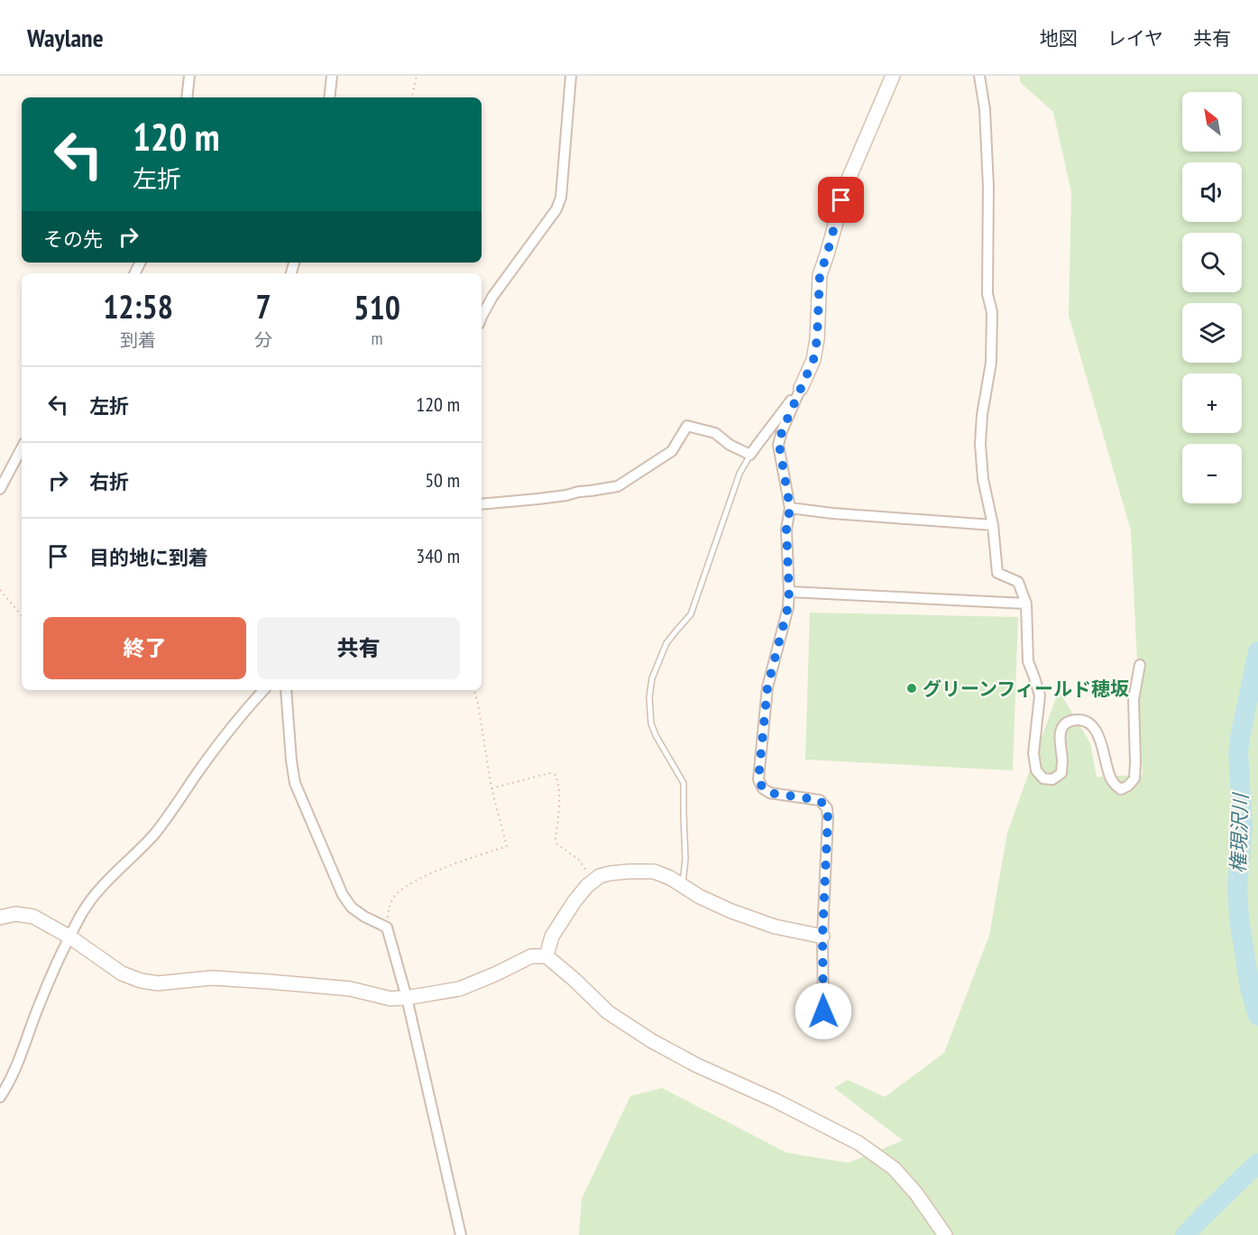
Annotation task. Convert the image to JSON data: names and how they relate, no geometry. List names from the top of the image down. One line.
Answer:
{"water":["権現沢川"],"places":["グリーンフィールド穂坂"],"north":"top left","page":{"header":"Waylane","nav":["地図","レイヤ","共有"],"map_buttons":["+","−"],"turn":["120 m","左折"],"then":"その先","eta":["12:58","到着","7","分","510","m"],"list":[{"name":"左折","value":"120 m"},{"name":"右折","value":"50 m"},{"name":"目的地に到着","value":"340 m"}],"buttons":["終了","共有"]}}
